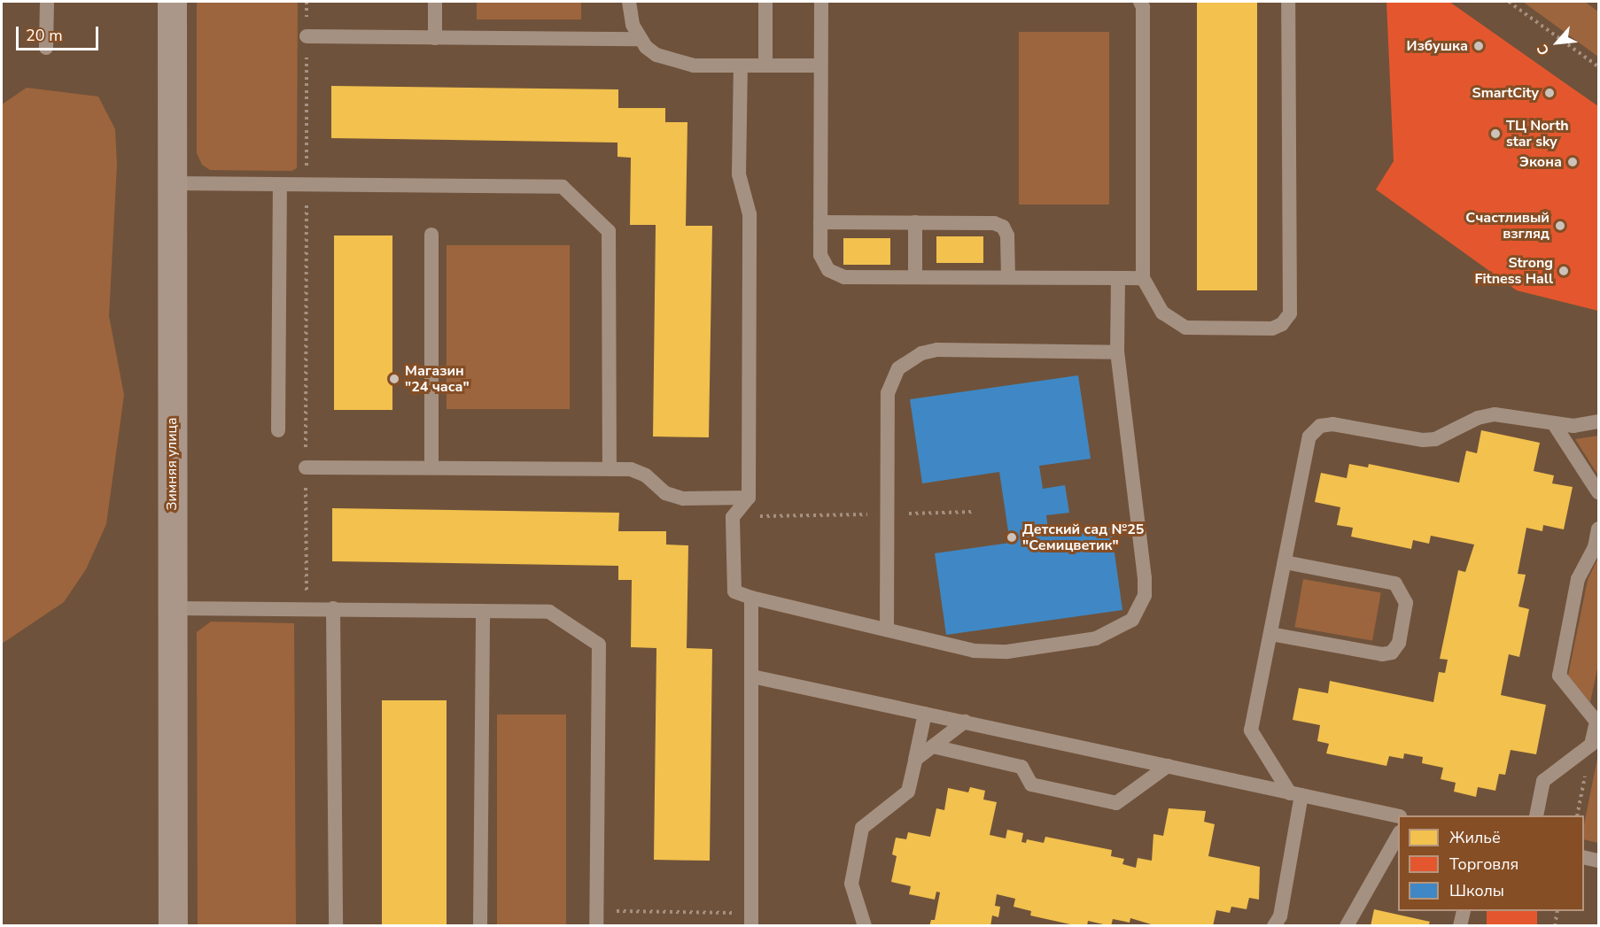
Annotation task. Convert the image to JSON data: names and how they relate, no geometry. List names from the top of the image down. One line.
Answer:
{"streets":{"street":["Зимняя улица"]},"places":["Избушка","SmartCity","ТЦ North star sky","Экона","Счастливый взгляд","Strong Fitness Hall","Магазин \"24 часа\"","Детский сад №25 \"Семицветик\""],"legend":["Жильё","Торговля","Школы"],"scale_bar":"20 m","north":"bottom left"}
